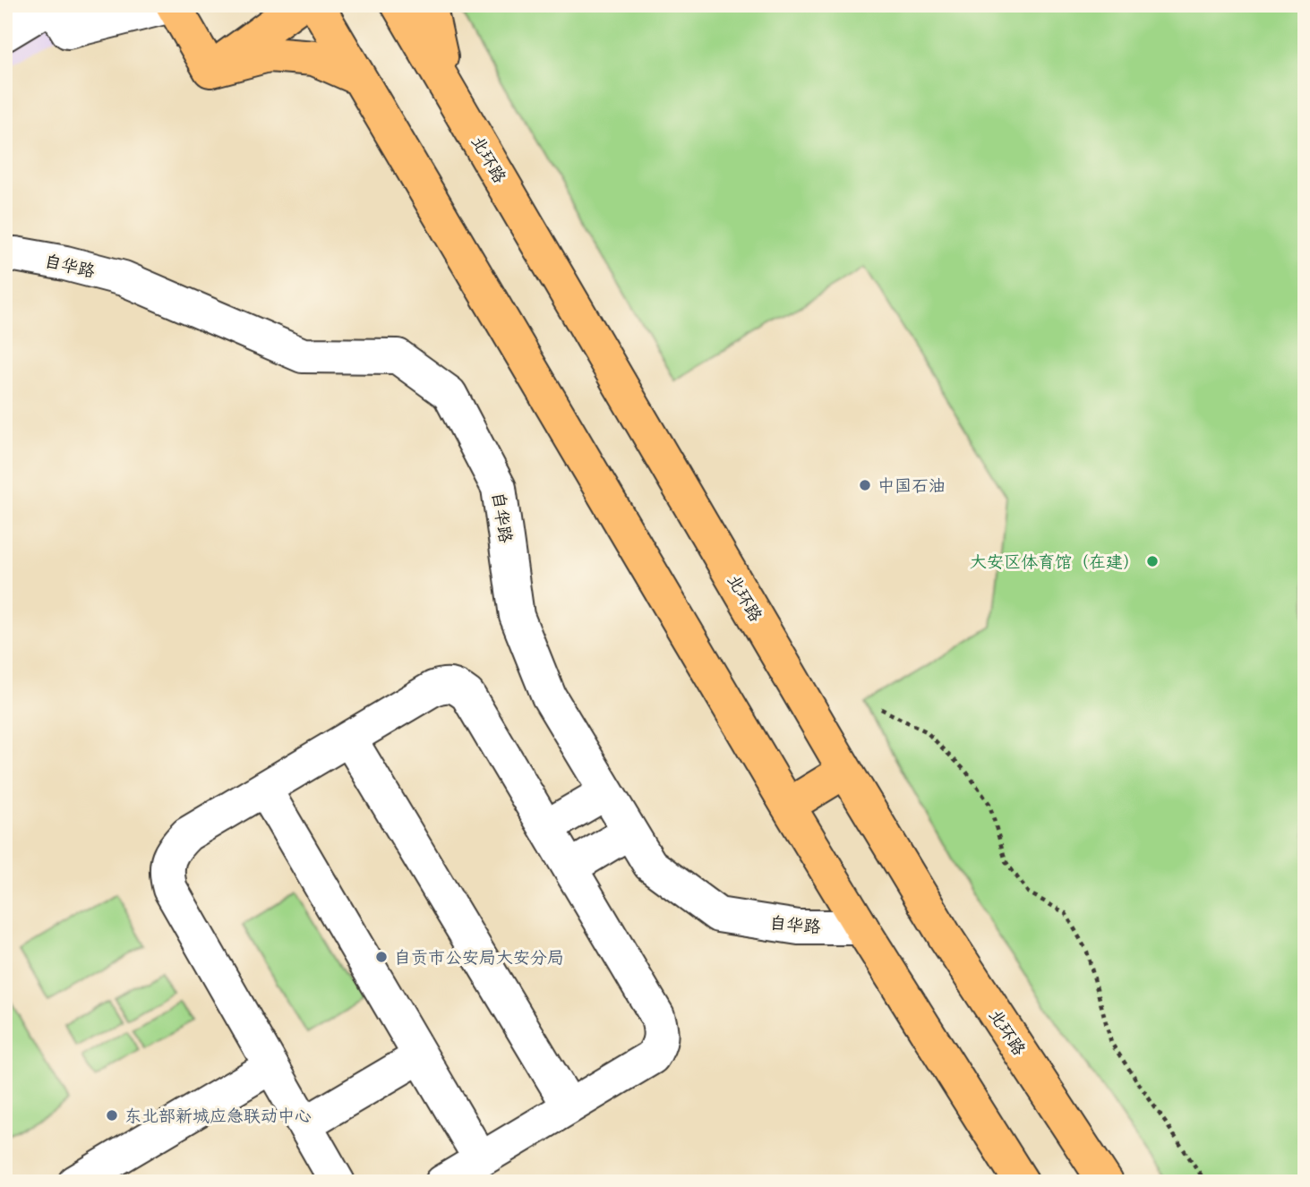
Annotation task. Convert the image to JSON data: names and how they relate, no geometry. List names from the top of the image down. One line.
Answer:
{"streets":{"main road":["北环路"],"street":["自华路"]},"places":["中国石油","大安区体育馆（在建）","自贡市公安局大安分局","东北部新城应急联动中心"]}
